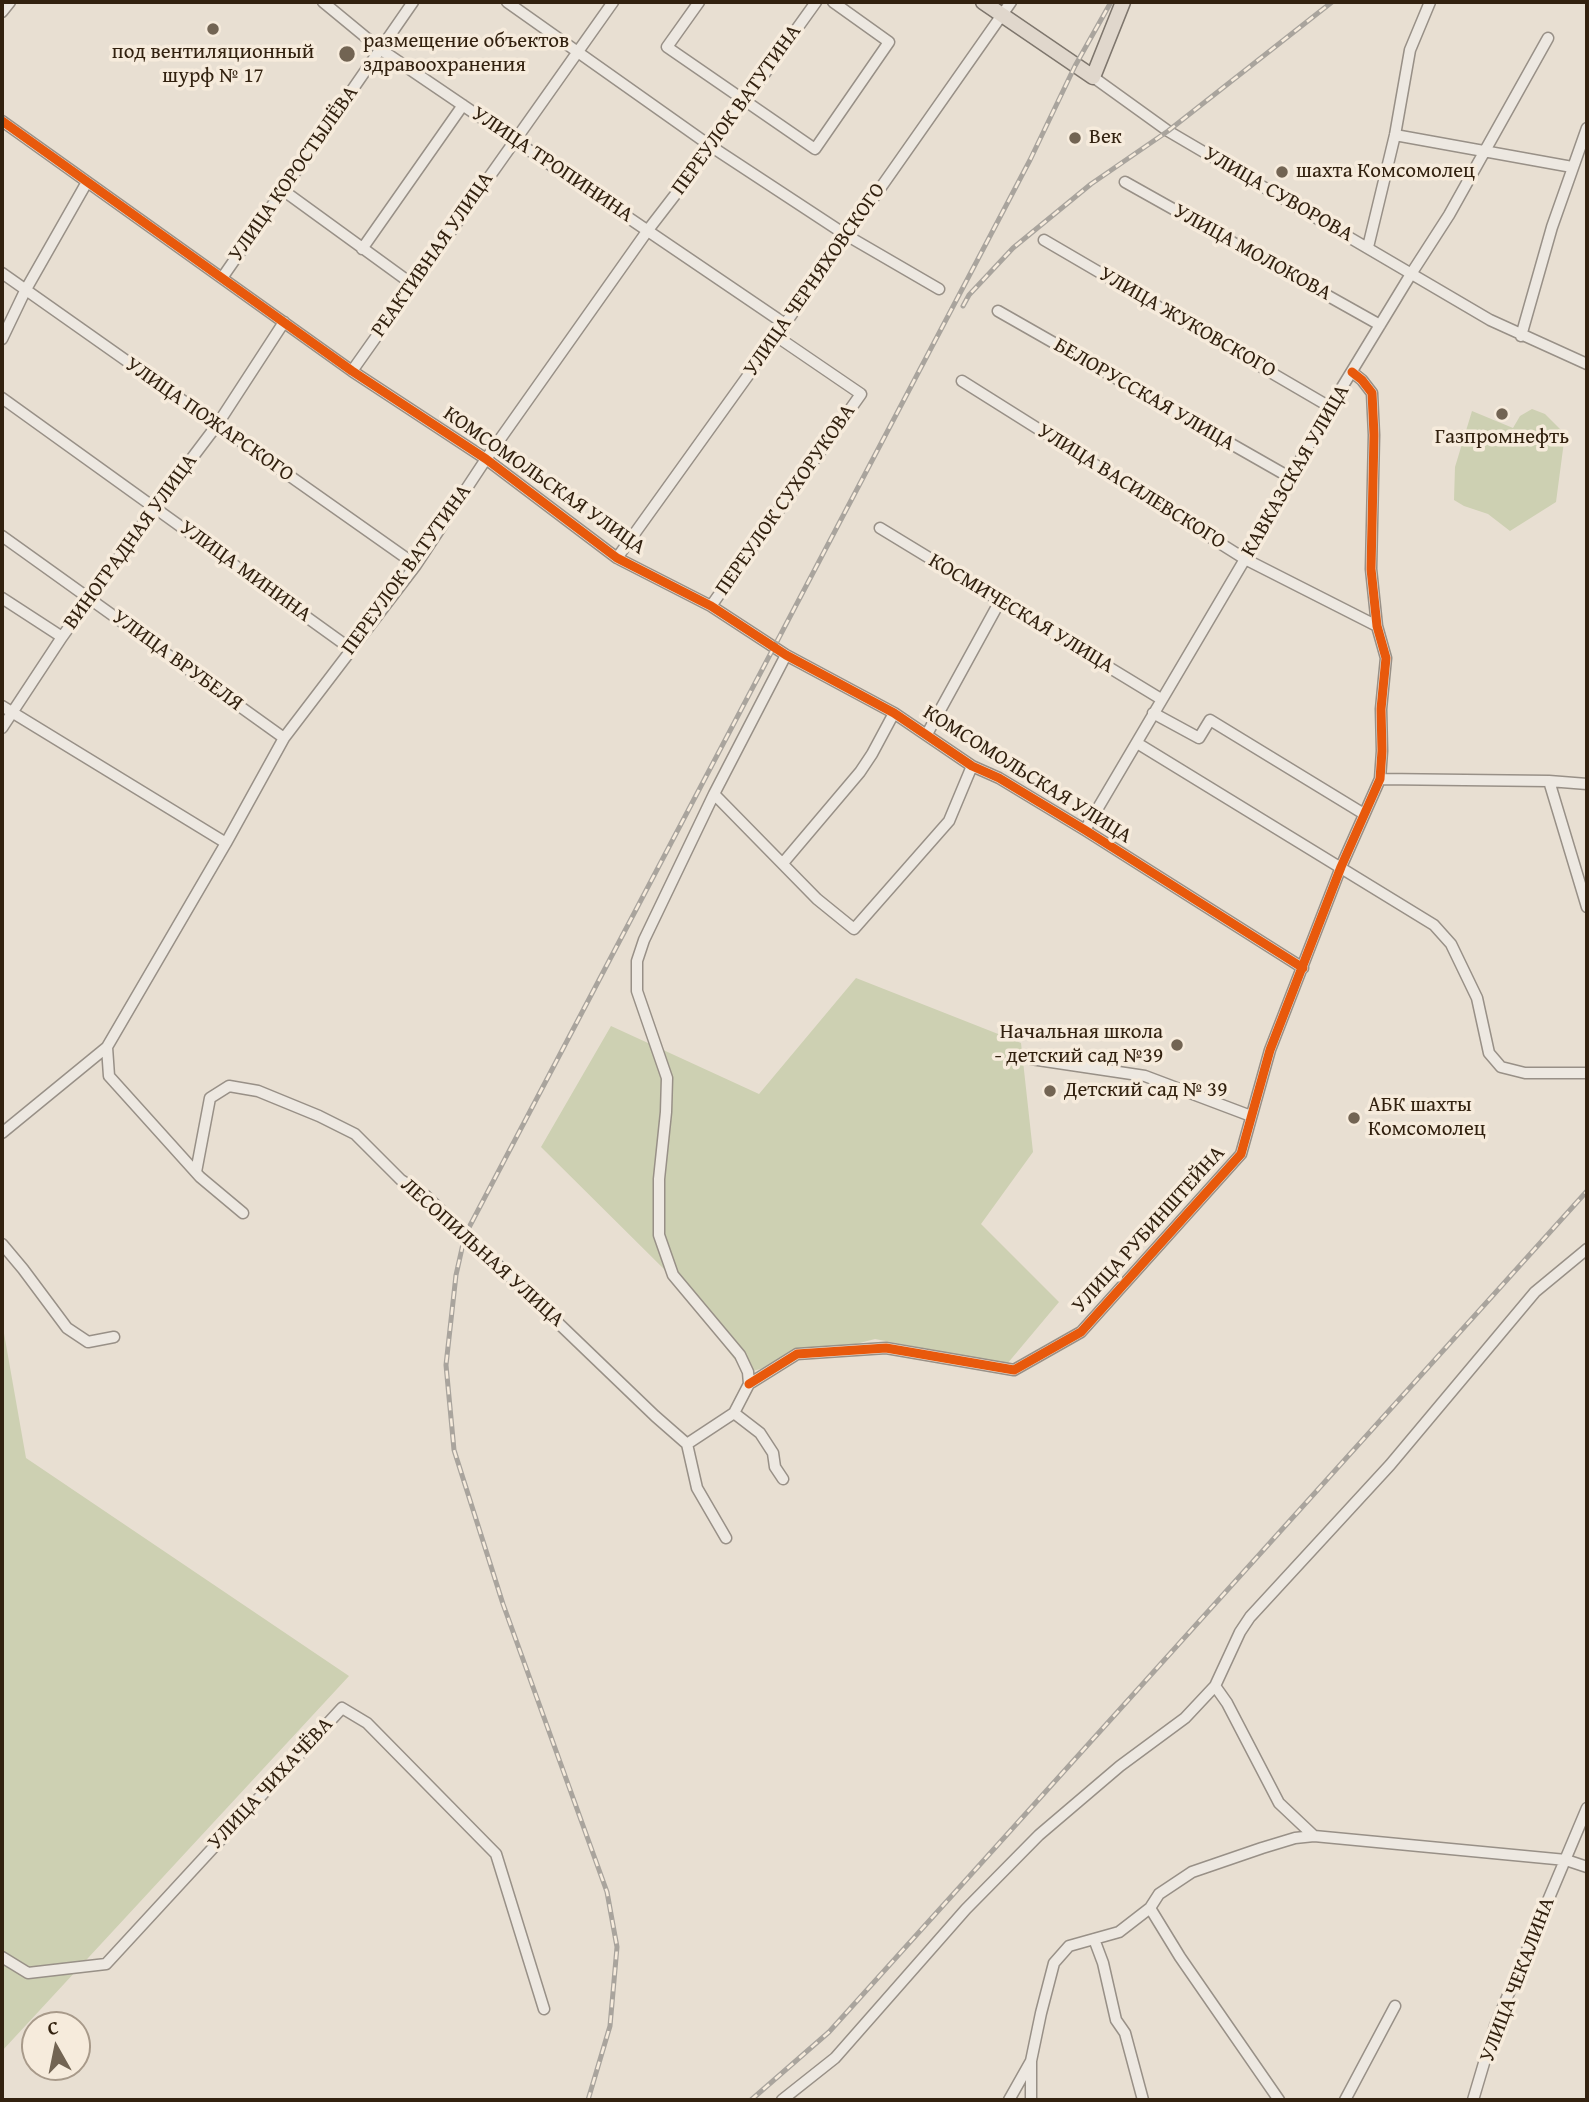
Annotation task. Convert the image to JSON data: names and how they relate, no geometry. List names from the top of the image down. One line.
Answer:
{"streets":{"main road":["УЛИЦА СУВОРОВА"],"street":["ПЕРЕУЛОК ВАТУТИНА","УЛИЦА ТРОПИНИНА","УЛИЦА КОРОСТЫЛЁВА","УЛИЦА МОЛОКОВА","РЕАКТИВНАЯ УЛИЦА","УЛИЦА ЧЕРНЯХОВСКОГО","УЛИЦА ЖУКОВСКОГО","БЕЛОРУССКАЯ УЛИЦА","УЛИЦА ПОЖАРСКОГО","КАВКАЗСКАЯ УЛИЦА","КОМСОМОЛЬСКАЯ УЛИЦА","УЛИЦА ВАСИЛЕВСКОГО","ПЕРЕУЛОК СУХОРУКОВА","ВИНОГРАДНАЯ УЛИЦА","УЛИЦА МИНИНА","КОСМИЧЕСКАЯ УЛИЦА","УЛИЦА ВРУБЕЛЯ","УЛИЦА РУБИНШТЕЙНА","ЛЕСОПИЛЬНАЯ УЛИЦА","УЛИЦА ЧИХАЧЁВА","УЛИЦА ЧЕКАЛИНА"]},"crossings":[["ПЕРЕУЛОК ВАТУТИНА","УЛИЦА ТРОПИНИНА"],["ПЕРЕУЛОК ВАТУТИНА","УЛИЦА ПОЖАРСКОГО"],["ПЕРЕУЛОК ВАТУТИНА","КОМСОМОЛЬСКАЯ УЛИЦА"],["ПЕРЕУЛОК ВАТУТИНА","УЛИЦА МИНИНА"],["ПЕРЕУЛОК ВАТУТИНА","УЛИЦА ВРУБЕЛЯ"],["УЛИЦА ТРОПИНИНА","УЛИЦА КОРОСТЫЛЁВА"],["УЛИЦА ТРОПИНИНА","РЕАКТИВНАЯ УЛИЦА"],["УЛИЦА ТРОПИНИНА","УЛИЦА ЧЕРНЯХОВСКОГО"],["УЛИЦА КОРОСТЫЛЁВА","КОМСОМОЛЬСКАЯ УЛИЦА"],["УЛИЦА СУВОРОВА","УЛИЦА ЧЕРНЯХОВСКОГО"],["УЛИЦА СУВОРОВА","КАВКАЗСКАЯ УЛИЦА"],["УЛИЦА МОЛОКОВА","КАВКАЗСКАЯ УЛИЦА"],["РЕАКТИВНАЯ УЛИЦА","КОМСОМОЛЬСКАЯ УЛИЦА"],["УЛИЦА ЧЕРНЯХОВСКОГО","КОМСОМОЛЬСКАЯ УЛИЦА"],["УЛИЦА ЧЕРНЯХОВСКОГО","ПЕРЕУЛОК СУХОРУКОВА"],["УЛИЦА ЖУКОВСКОГО","КАВКАЗСКАЯ УЛИЦА"],["БЕЛОРУССКАЯ УЛИЦА","КАВКАЗСКАЯ УЛИЦА"],["УЛИЦА ПОЖАРСКОГО","ВИНОГРАДНАЯ УЛИЦА"],["КАВКАЗСКАЯ УЛИЦА","КОМСОМОЛЬСКАЯ УЛИЦА"],["КАВКАЗСКАЯ УЛИЦА","УЛИЦА ВАСИЛЕВСКОГО"],["КАВКАЗСКАЯ УЛИЦА","КОСМИЧЕСКАЯ УЛИЦА"],["КАВКАЗСКАЯ УЛИЦА","УЛИЦА РУБИНШТЕЙНА"],["КОМСОМОЛЬСКАЯ УЛИЦА","ПЕРЕУЛОК СУХОРУКОВА"],["КОМСОМОЛЬСКАЯ УЛИЦА","ВИНОГРАДНАЯ УЛИЦА"],["КОМСОМОЛЬСКАЯ УЛИЦА","УЛИЦА РУБИНШТЕЙНА"],["УЛИЦА ВАСИЛЕВСКОГО","УЛИЦА РУБИНШТЕЙНА"],["ВИНОГРАДНАЯ УЛИЦА","УЛИЦА МИНИНА"],["ВИНОГРАДНАЯ УЛИЦА","УЛИЦА ВРУБЕЛЯ"]],"places":["под вентиляционный шурф № 17","размещение объектов здравоохранения","Век","шахта Комсомолец","Газпромнефть","Начальная школа - детский сад №39","Детский сад № 39","АБК шахты Комсомолец"],"north":"top"}
